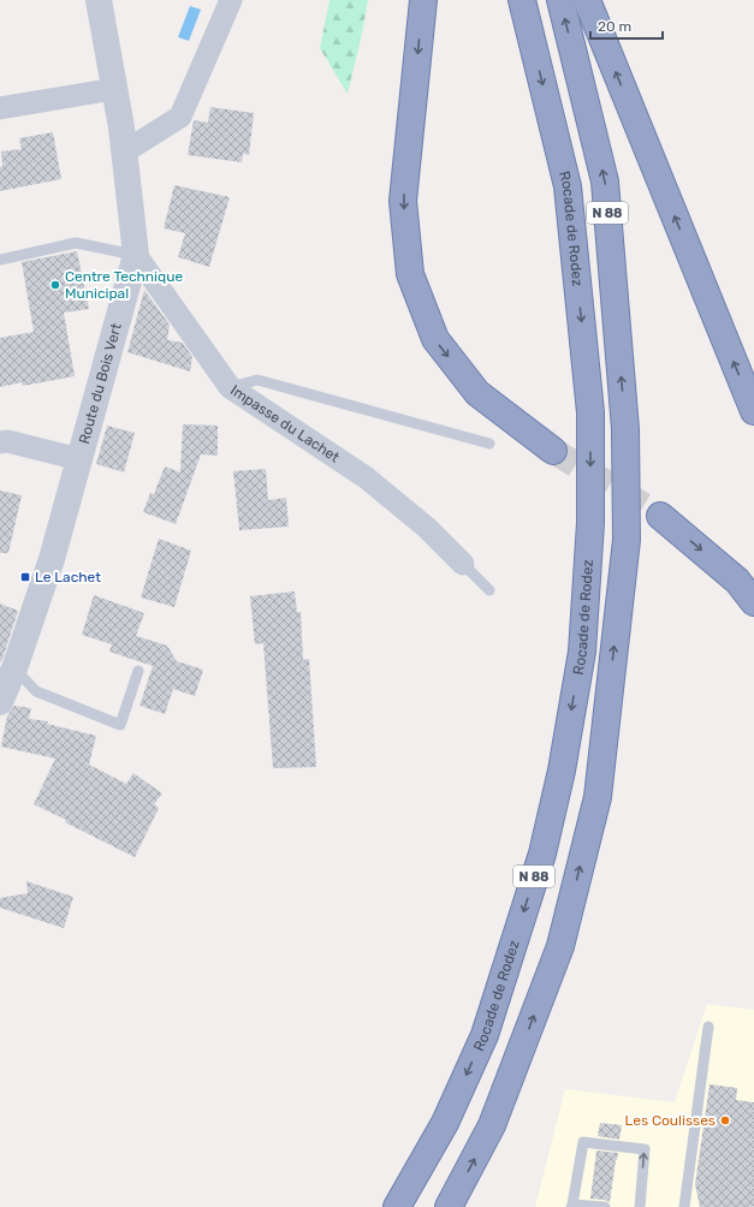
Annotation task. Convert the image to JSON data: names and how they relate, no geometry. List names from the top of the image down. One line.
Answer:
{"streets":{"highway":["N 88","Rocade de Rodez"],"street":["Route du Bois Vert","Impasse du Lachet"]},"crossings":[["Route du Bois Vert","Impasse du Lachet"]],"places":{"other":["Centre Technique Municipal","Les Coulisses"],"transit":["Le Lachet"]},"scale_bar":"20 m"}
